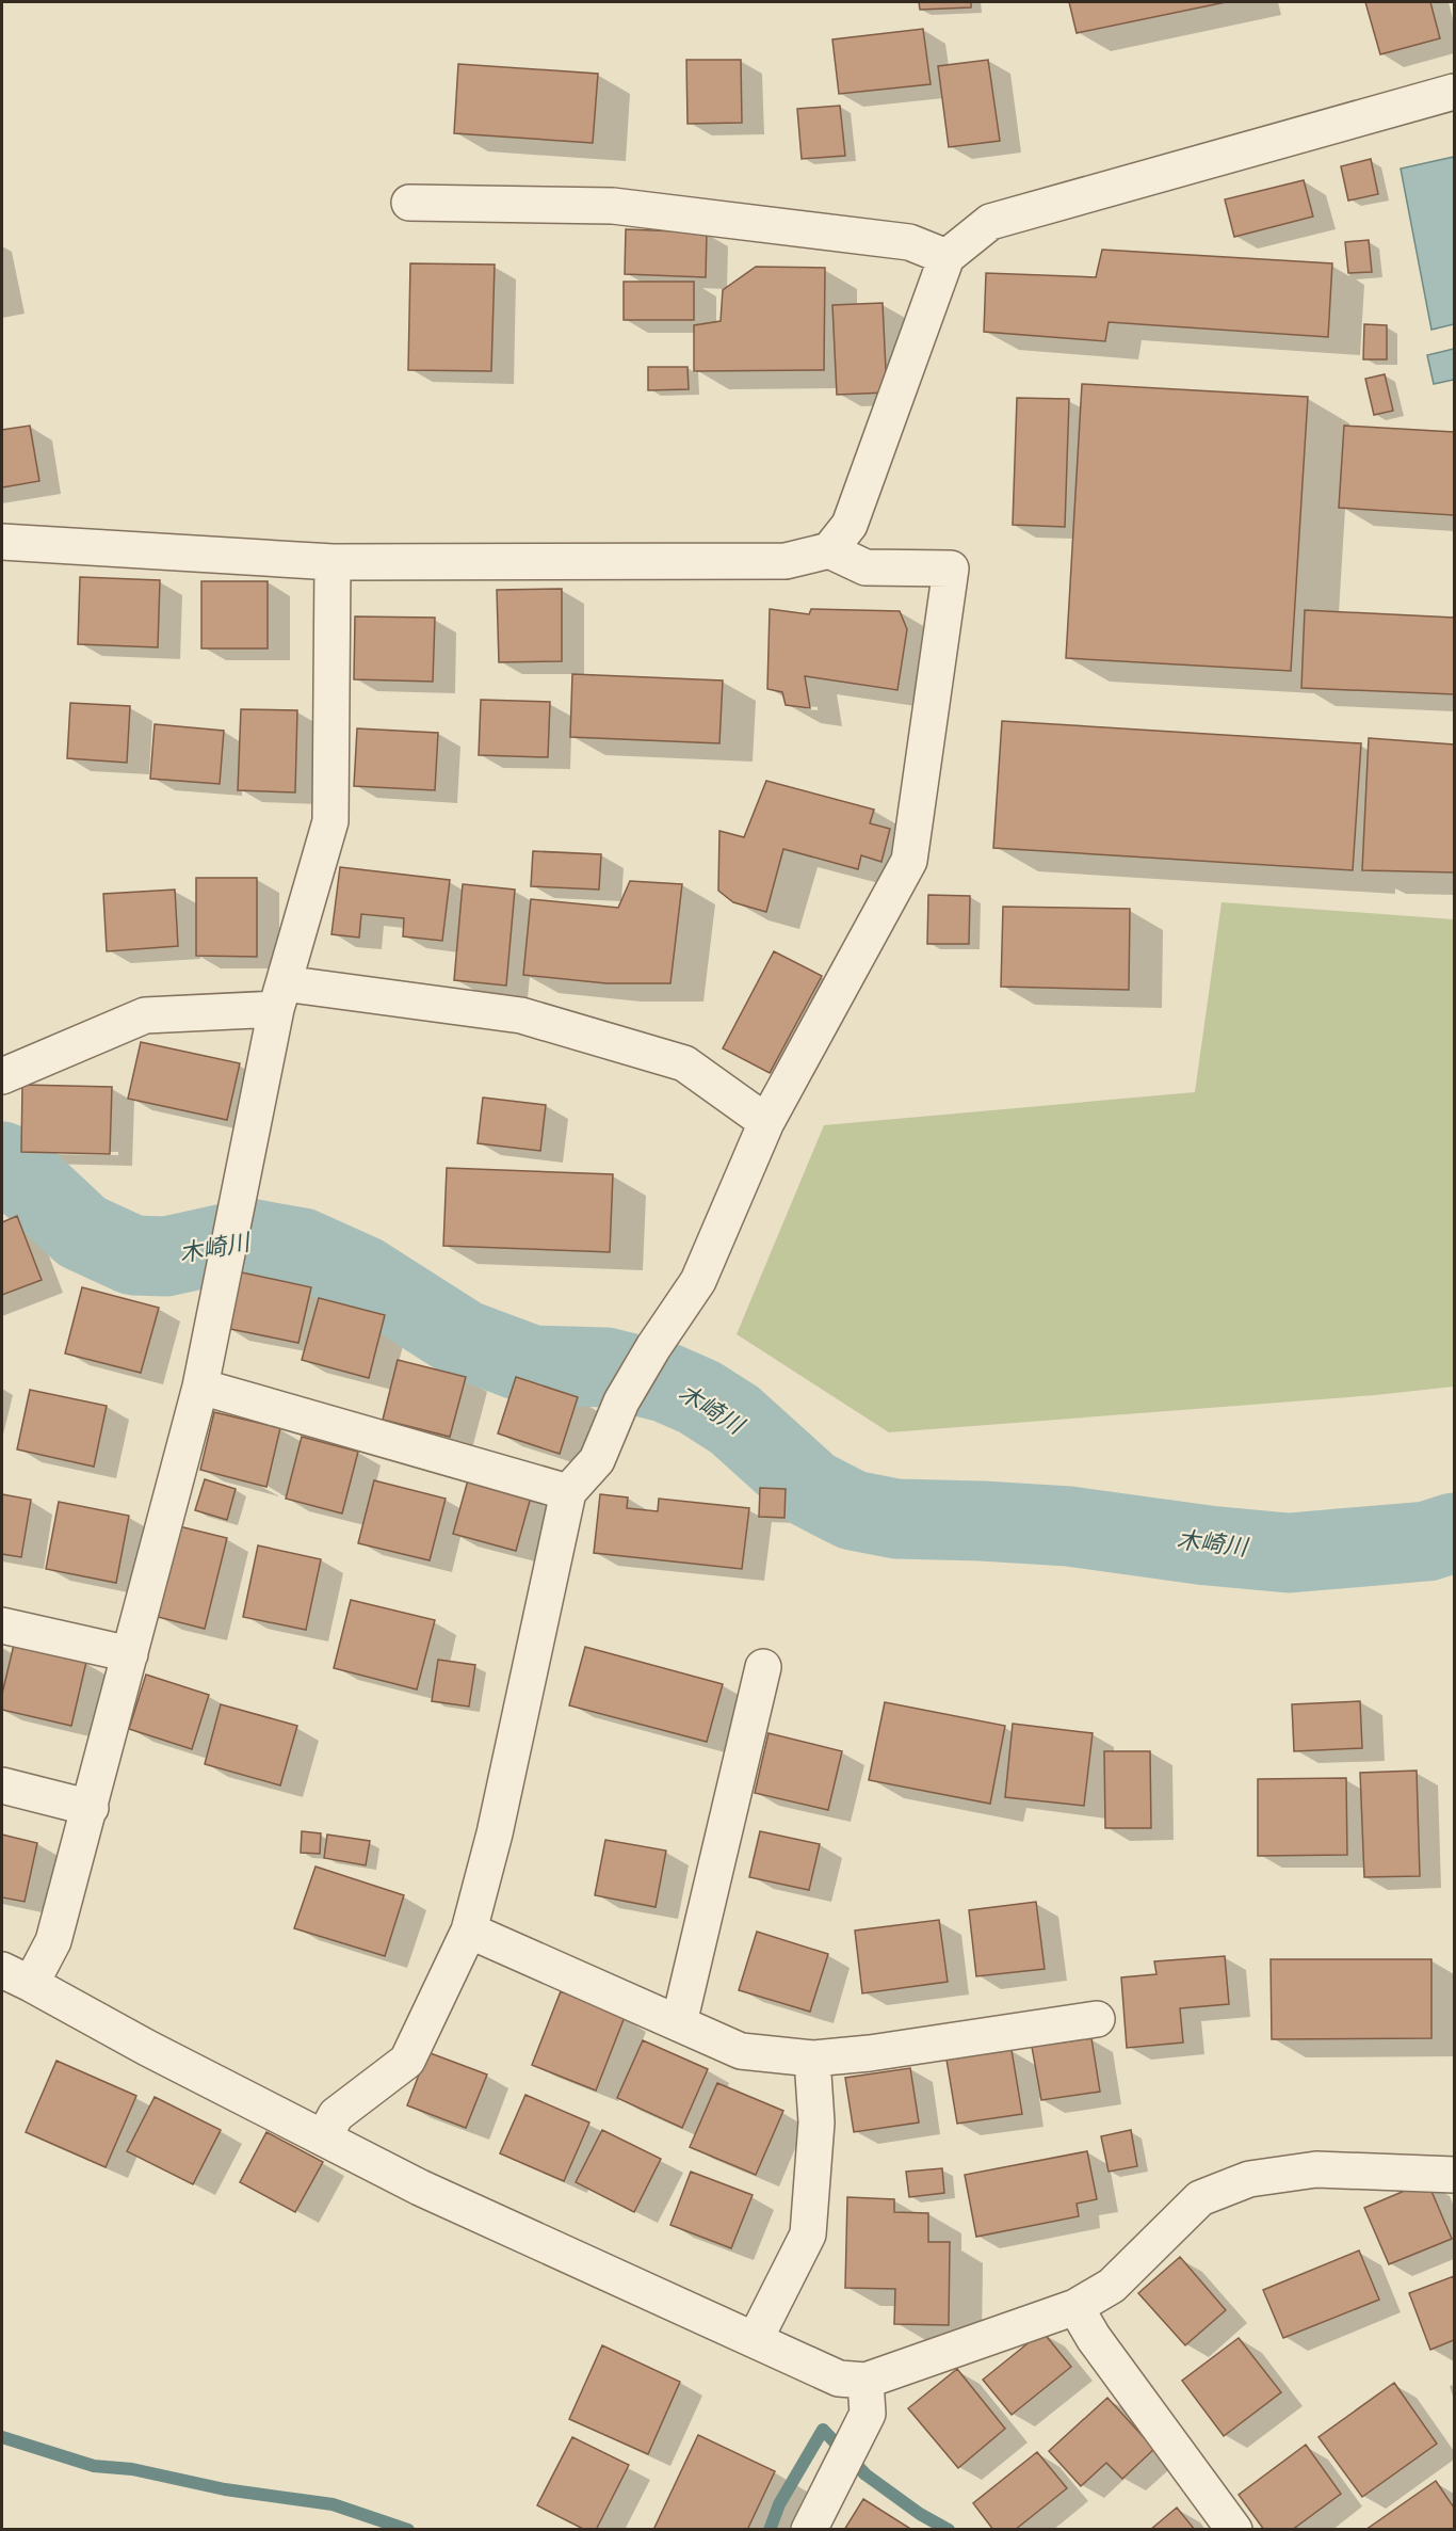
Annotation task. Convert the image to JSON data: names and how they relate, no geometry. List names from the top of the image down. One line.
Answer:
{"water":["木崎川"]}
